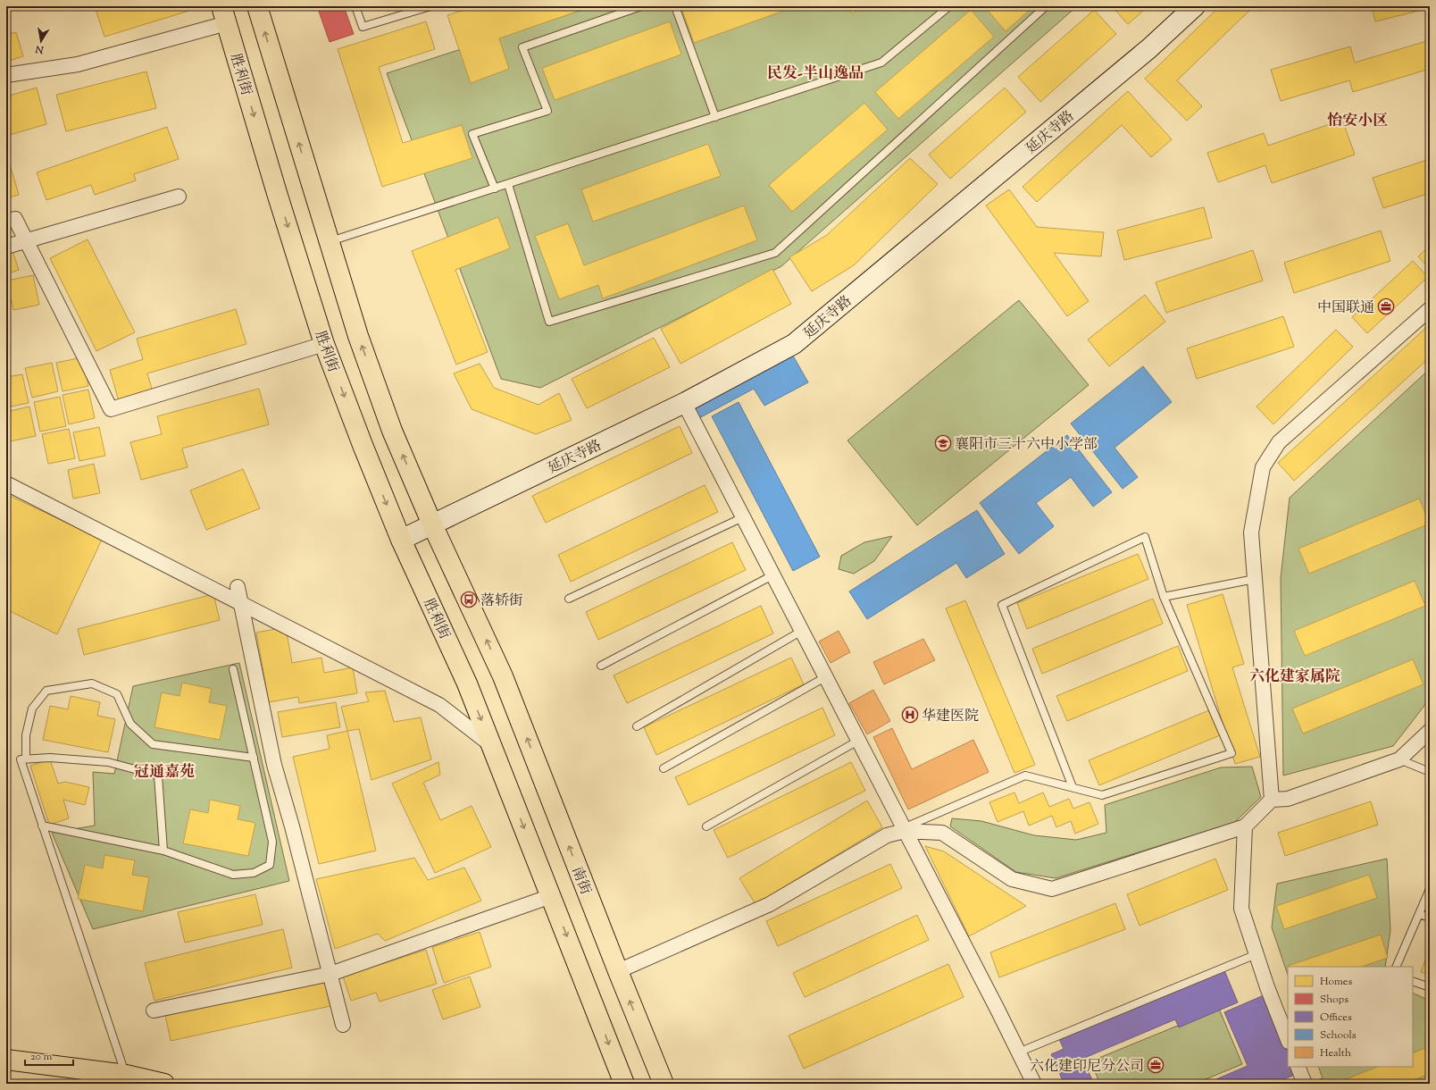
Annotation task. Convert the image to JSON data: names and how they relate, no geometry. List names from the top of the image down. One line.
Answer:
{"streets":{"highway":["胜利街","南街"],"street":["延庆寺路"]},"crossings":[["胜利街","延庆寺路"],["延庆寺路","南街"]],"one_way":["胜利街","南街"],"districts":["民发-半山逸品","怡安小区","六化建家属院","冠通嘉苑"],"places":{"office":["中国联通","六化建印尼分公司"],"school or university":["襄阳市三十六中小学部"],"bus stop":["落轿街"],"hospital":["华建医院"]},"legend":["Homes","Shops","Offices","Schools","Health"],"scale_bar":"20 m","north":"bottom"}
